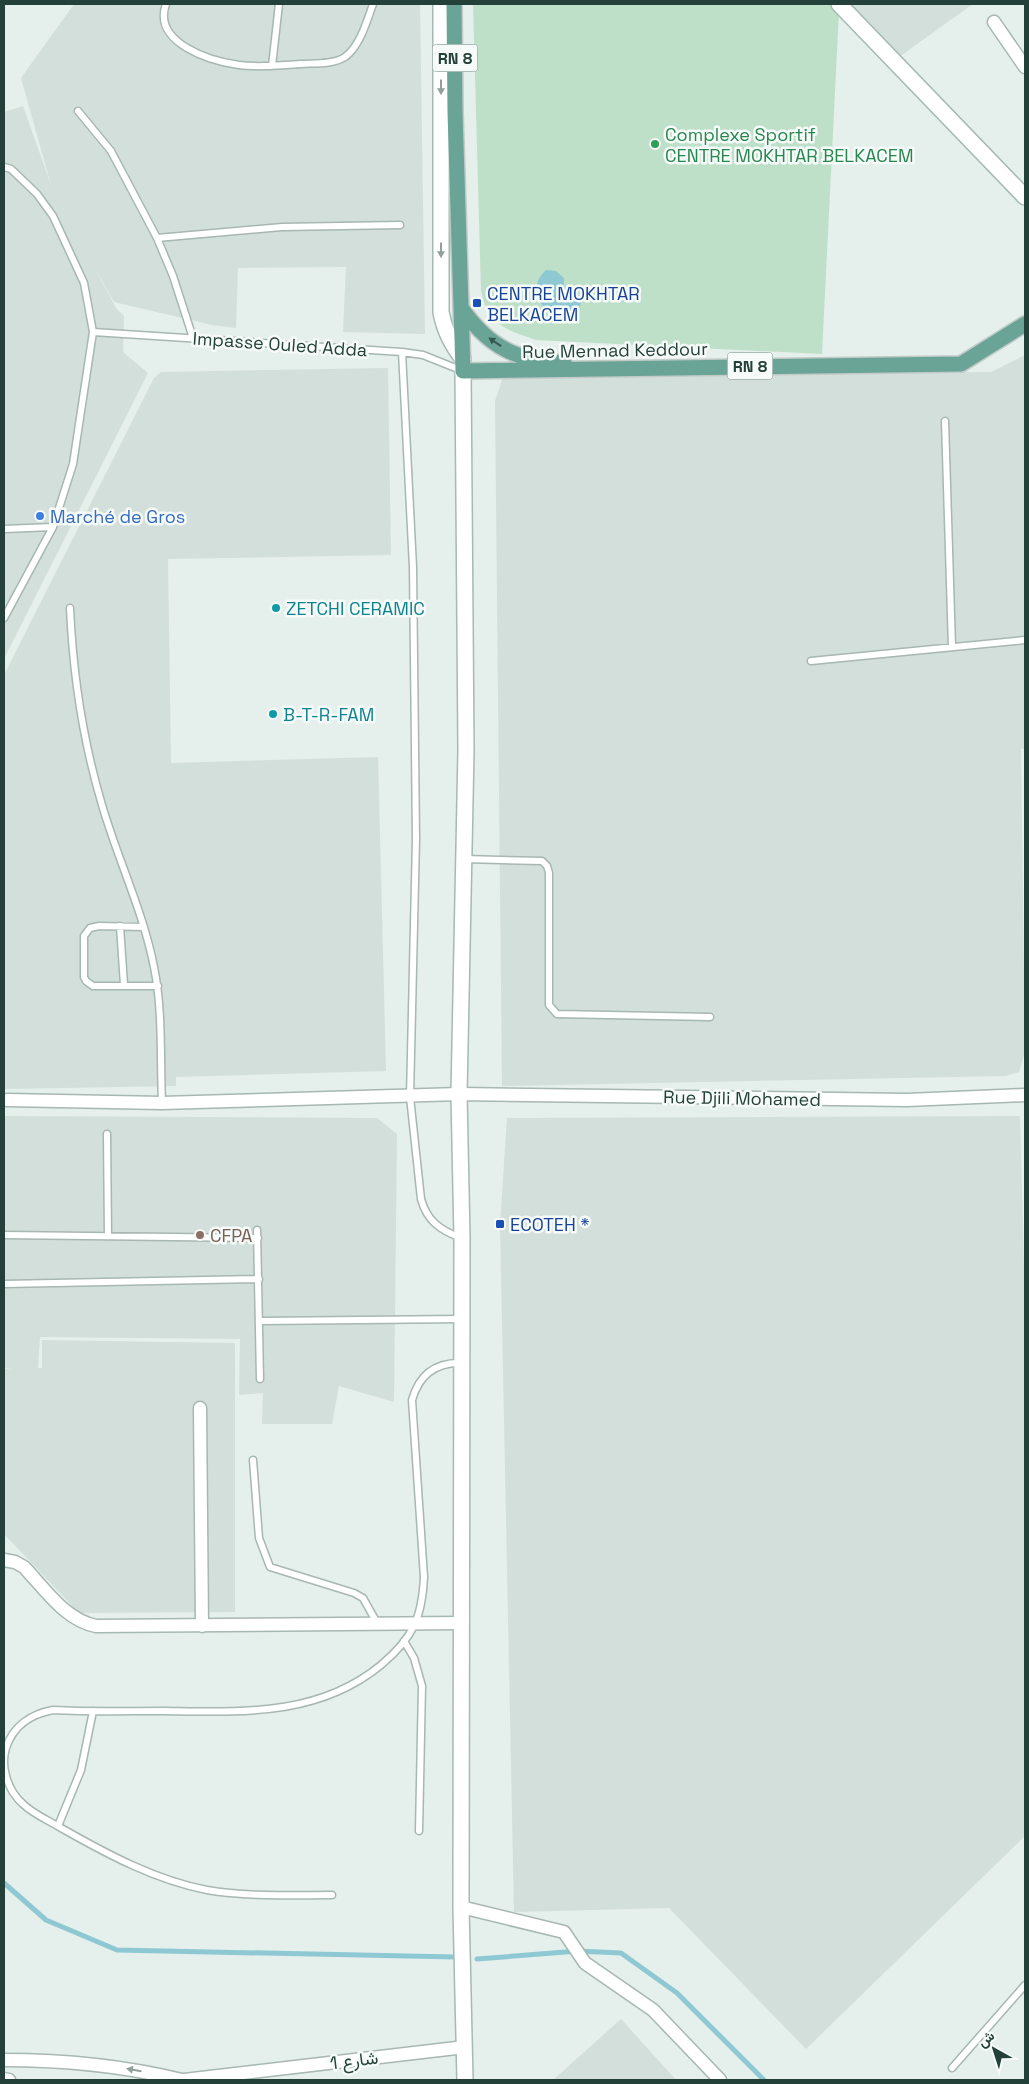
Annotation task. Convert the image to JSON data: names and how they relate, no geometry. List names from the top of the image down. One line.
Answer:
{"streets":{"main road":["RN 8","Rue Mennad Keddour"],"street":["Rue Djili Mohamed","شارع 1"],"lane":["Impasse Ouled Adda"]},"crossings":[["RN 8","Impasse Ouled Adda"],["RN 8","Rue Mennad Keddour"],["Impasse Ouled Adda","Rue Mennad Keddour"]],"one_way":["شارع 1"],"places":{"other":["Complexe Sportif CENTRE MOKHTAR BELKACEM","Marché de Gros","ZETCHI CERAMIC","B-T-R-FAM","CFPA"],"transit":["CENTRE MOKHTAR BELKACEM","ECOTEH *"]},"north":"top left"}
